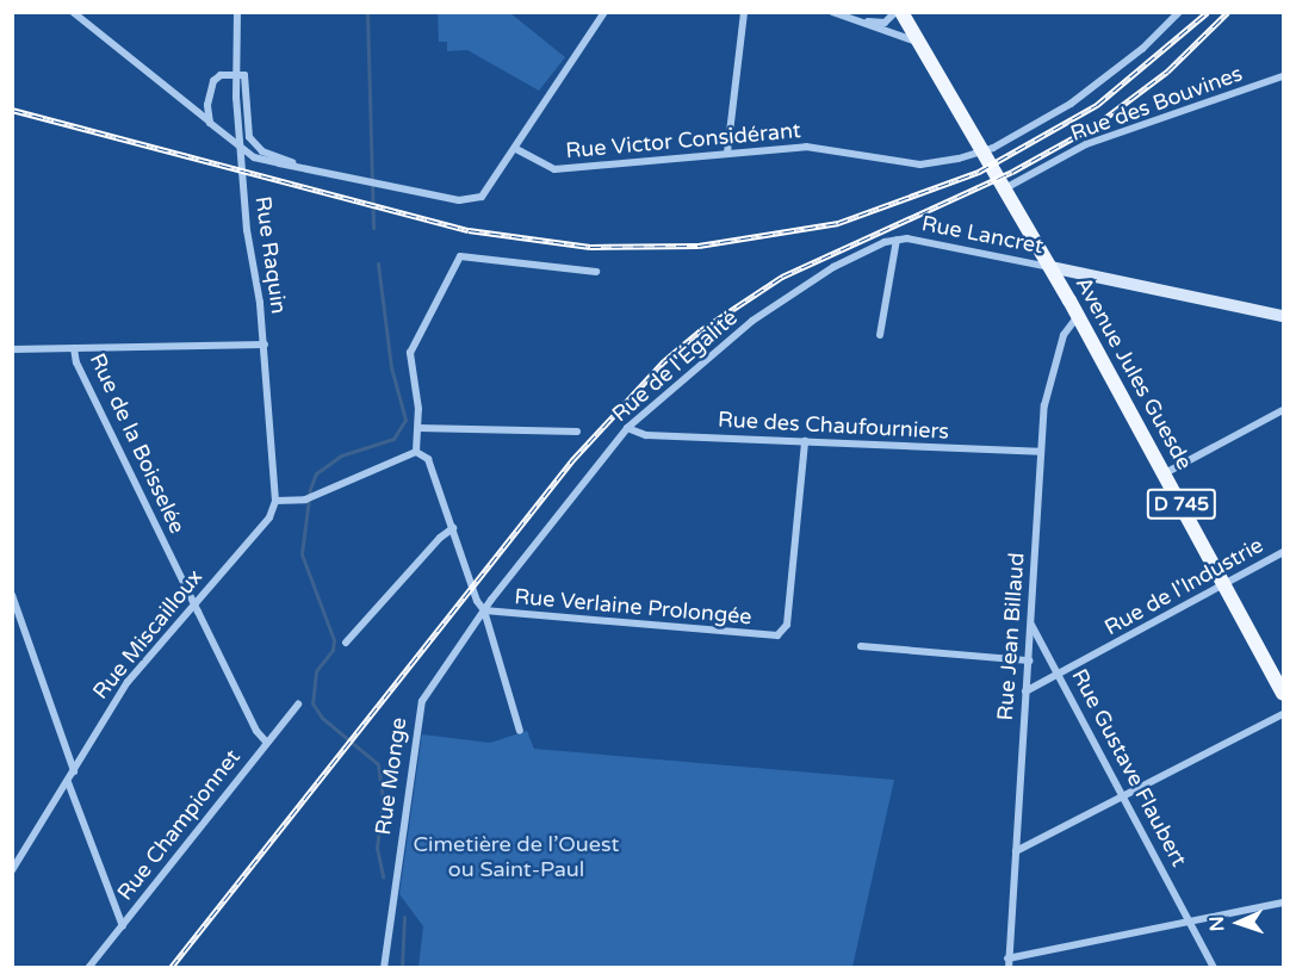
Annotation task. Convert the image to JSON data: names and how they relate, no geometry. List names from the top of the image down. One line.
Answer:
{"streets":{"main road":["Avenue Jules Guesde","D 745"],"street":["Rue des Bouvines","Rue Victor Considérant","Rue Lancret","Rue Raquin","Rue de l'Égalité","Rue des Chaufourniers","Rue de la Boisselée","Rue de l'Industrie","Rue Verlaine Prolongée","Rue Miscailloux","Rue Jean Billaud","Rue Gustave Flaubert","Rue Monge","Rue Championnet"]},"crossings":[["Rue des Bouvines","Avenue Jules Guesde"],["Rue Victor Considérant","Avenue Jules Guesde"],["Rue Lancret","Rue de l'Égalité"],["Rue Lancret","Avenue Jules Guesde"],["Rue Raquin","Rue Miscailloux"],["Rue de l'Égalité","Rue des Chaufourniers"],["Rue de l'Égalité","Rue Verlaine Prolongée"],["Rue de l'Égalité","Rue Monge"],["Avenue Jules Guesde","Rue de l'Industrie"],["Avenue Jules Guesde","Rue Jean Billaud"],["Rue des Chaufourniers","Rue Verlaine Prolongée"],["Rue des Chaufourniers","Rue Jean Billaud"],["Rue de la Boisselée","Rue Miscailloux"],["Rue de la Boisselée","Rue Championnet"],["Rue de l'Industrie","Rue Jean Billaud"],["Rue de l'Industrie","Rue Gustave Flaubert"],["Rue Verlaine Prolongée","Rue Monge"],["Rue Jean Billaud","Rue Gustave Flaubert"]],"parks":["Cimetière de l’Ouest ou Saint-Paul"],"north":"left"}
